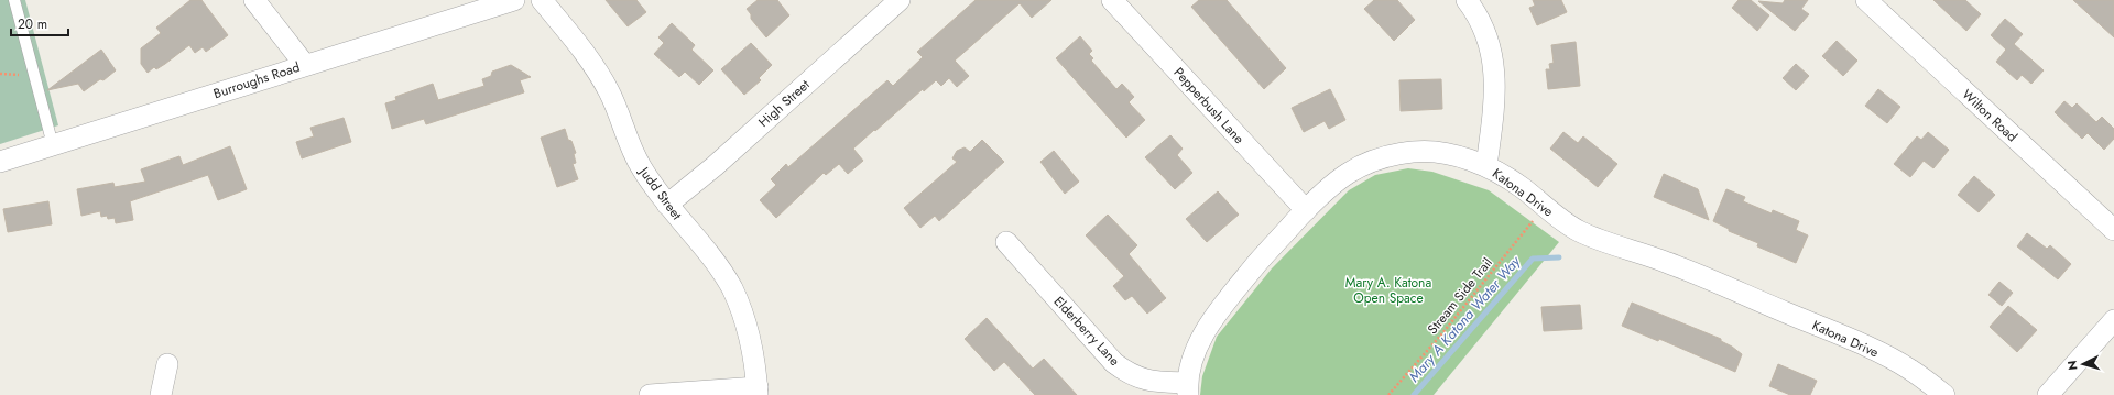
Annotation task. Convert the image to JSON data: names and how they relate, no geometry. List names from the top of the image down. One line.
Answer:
{"streets":{"street":["Burroughs Road","High Street","Pepperbush Lane","Wilton Road","Katona Drive","Judd Street","Elderberry Lane"],"path":["Stream Side Trail"]},"crossings":[["High Street","Judd Street"],["Pepperbush Lane","Katona Drive"],["Katona Drive","Stream Side Trail"],["Katona Drive","Elderberry Lane"]],"water":["Mary A Katona Water Way"],"parks":["Mary A. Katona Open Space"],"scale_bar":"20 m","north":"left"}
